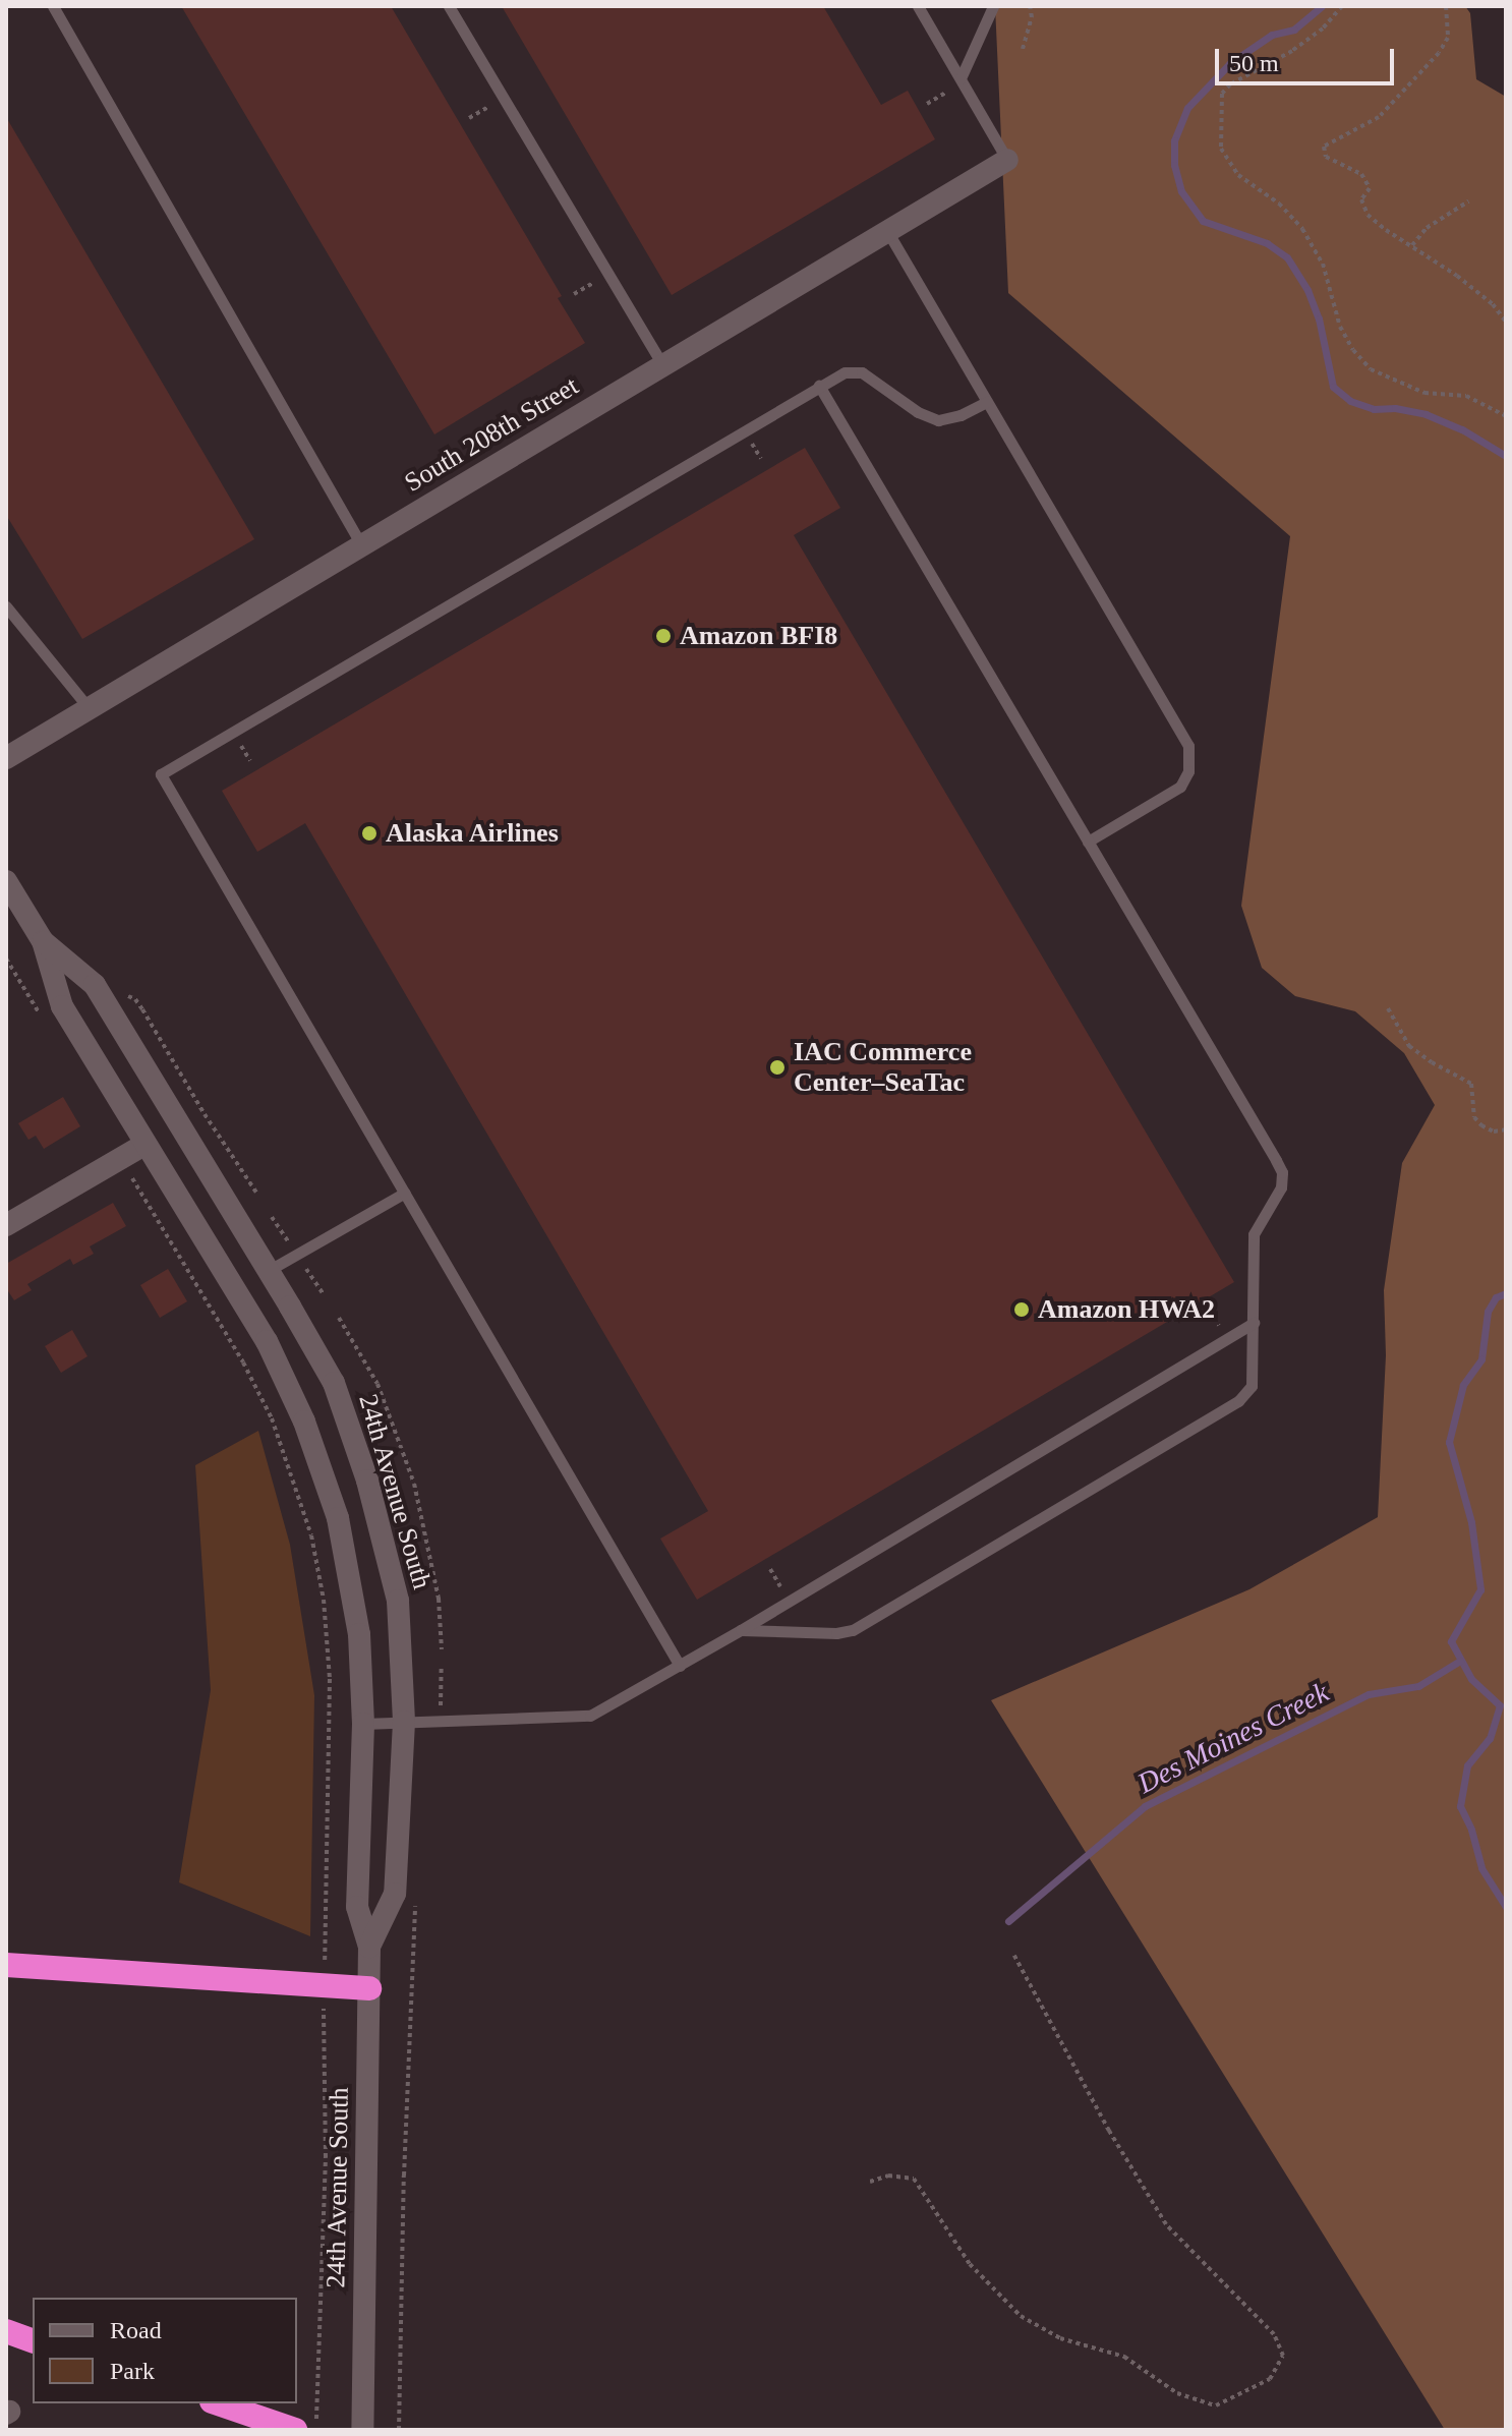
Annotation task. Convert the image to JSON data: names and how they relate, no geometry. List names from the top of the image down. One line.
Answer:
{"streets":{"street":["South 208th Street","24th Avenue South"]},"water":["Des Moines Creek"],"places":["Amazon BFI8","Alaska Airlines","IAC Commerce Center–SeaTac","Amazon HWA2"],"legend":["Road","Park"],"scale_bar":"50 m"}
